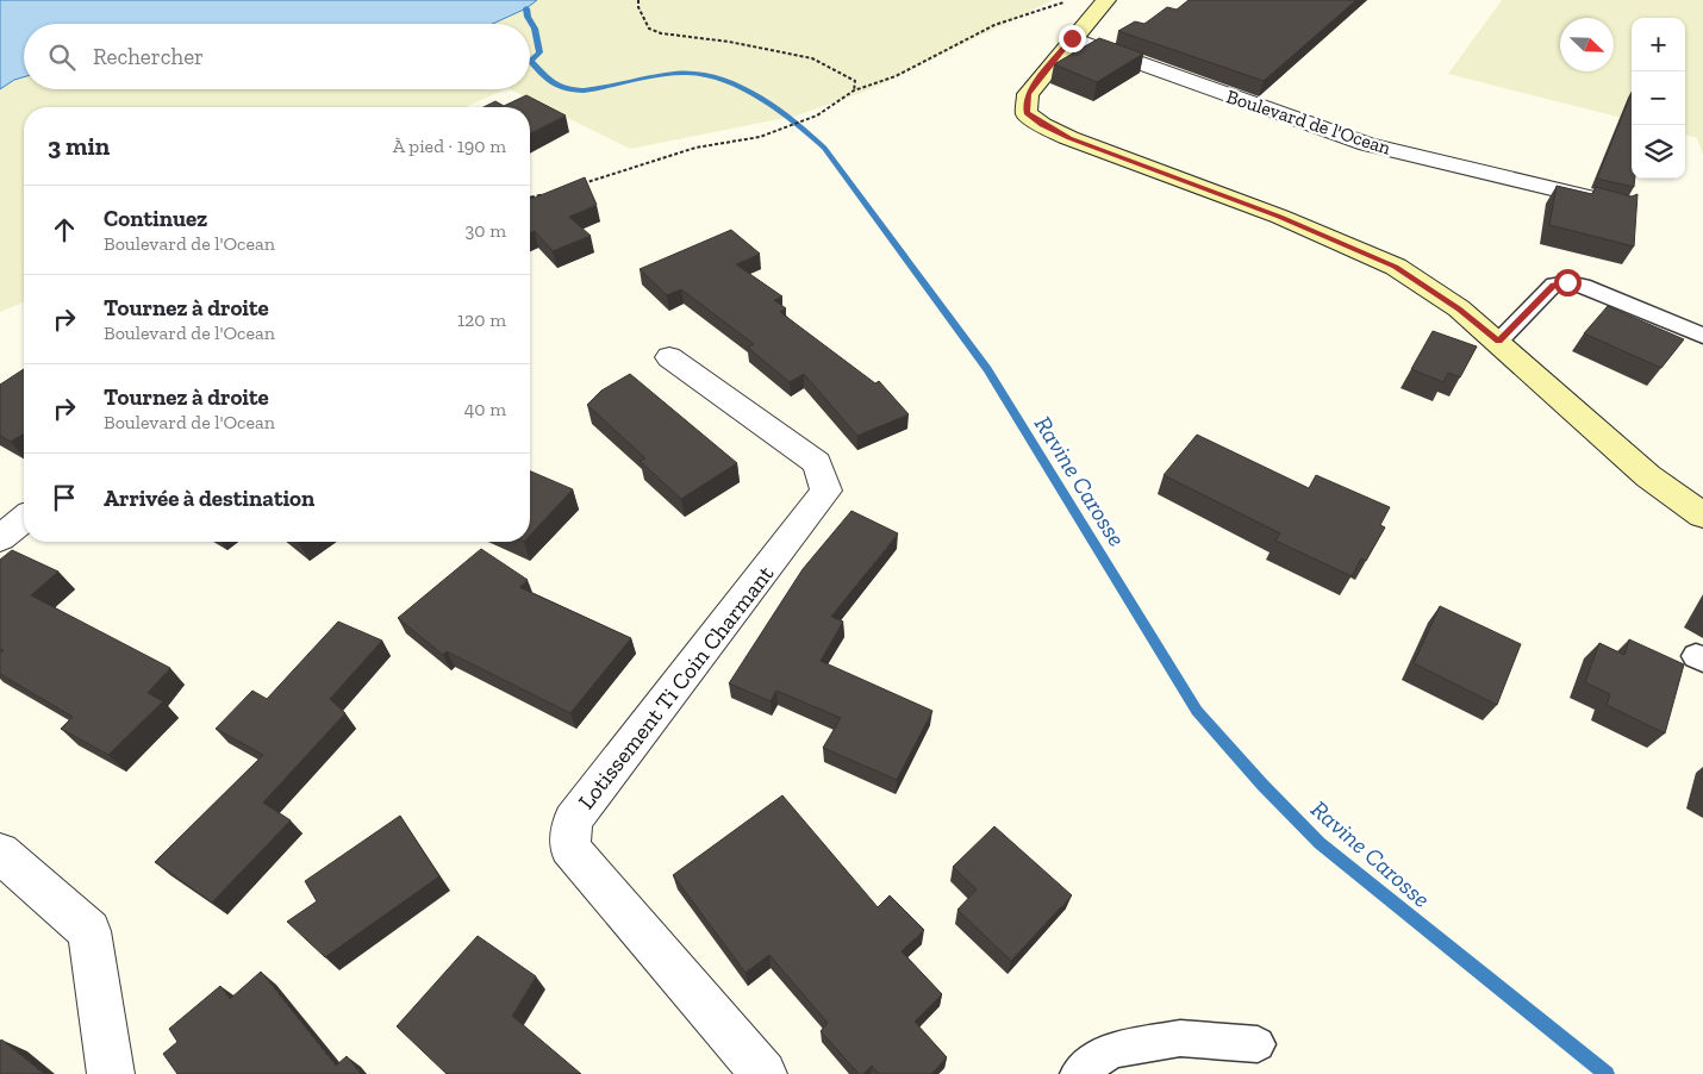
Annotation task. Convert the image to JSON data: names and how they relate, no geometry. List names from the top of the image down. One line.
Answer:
{"streets":{"street":["Boulevard de l'Ocean","Lotissement Ti Coin Charmant"]},"water":["Ravine Carosse"],"north":"bottom right","page":{"map_buttons":["+","−"],"search":"Rechercher","heading":["3 min","À pied · 190 m"],"list":[["Continuez","Boulevard de l'Ocean","30 m"],["Tournez à droite","Boulevard de l'Ocean","120 m"],["Tournez à droite","Boulevard de l'Ocean","40 m"],"Arrivée à destination"]}}
